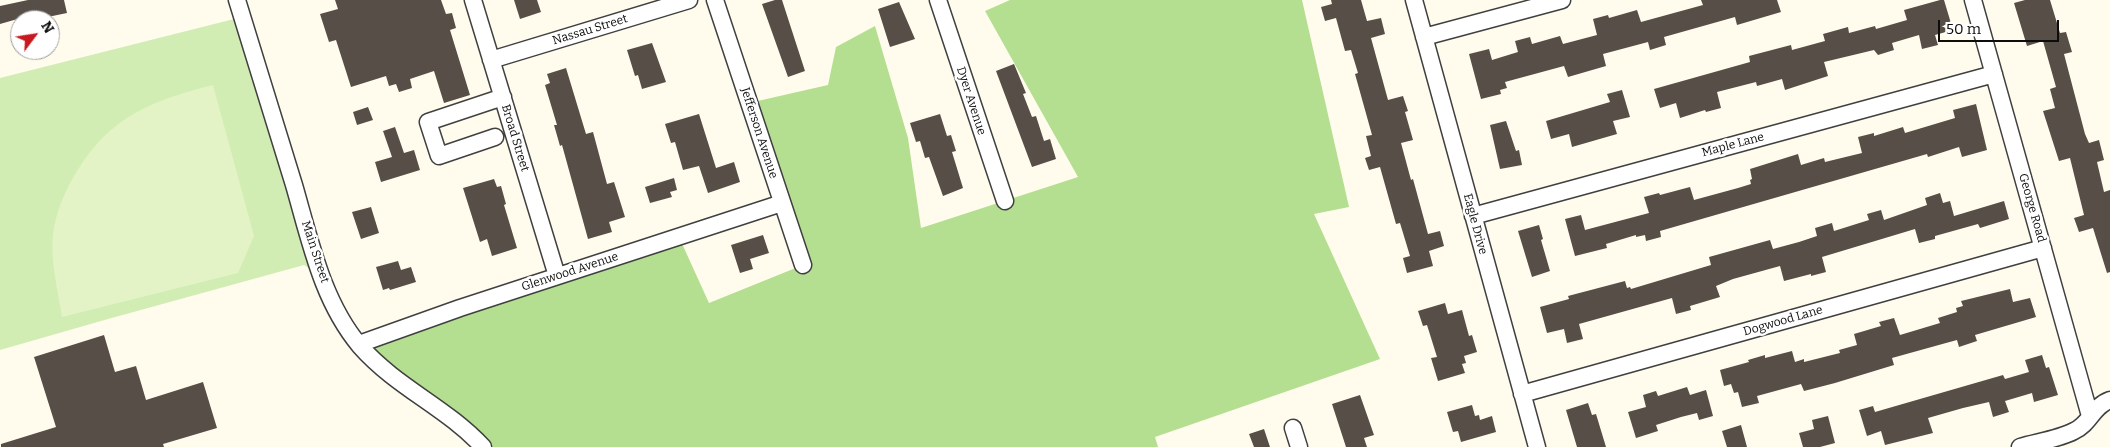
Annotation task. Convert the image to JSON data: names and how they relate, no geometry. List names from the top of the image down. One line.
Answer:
{"streets":{"street":["Nassau Street","Dyer Avenue","Jefferson Avenue","Broad Street","Maple Lane","George Road","Eagle Drive","Main Street","Glenwood Avenue","Dogwood Lane"]},"crossings":[["Nassau Street","Broad Street"],["Jefferson Avenue","Glenwood Avenue"],["Broad Street","Glenwood Avenue"],["Maple Lane","George Road"],["Maple Lane","Eagle Drive"],["George Road","Dogwood Lane"],["Eagle Drive","Dogwood Lane"],["Main Street","Glenwood Avenue"]],"scale_bar":"50 m","north":"top right"}
